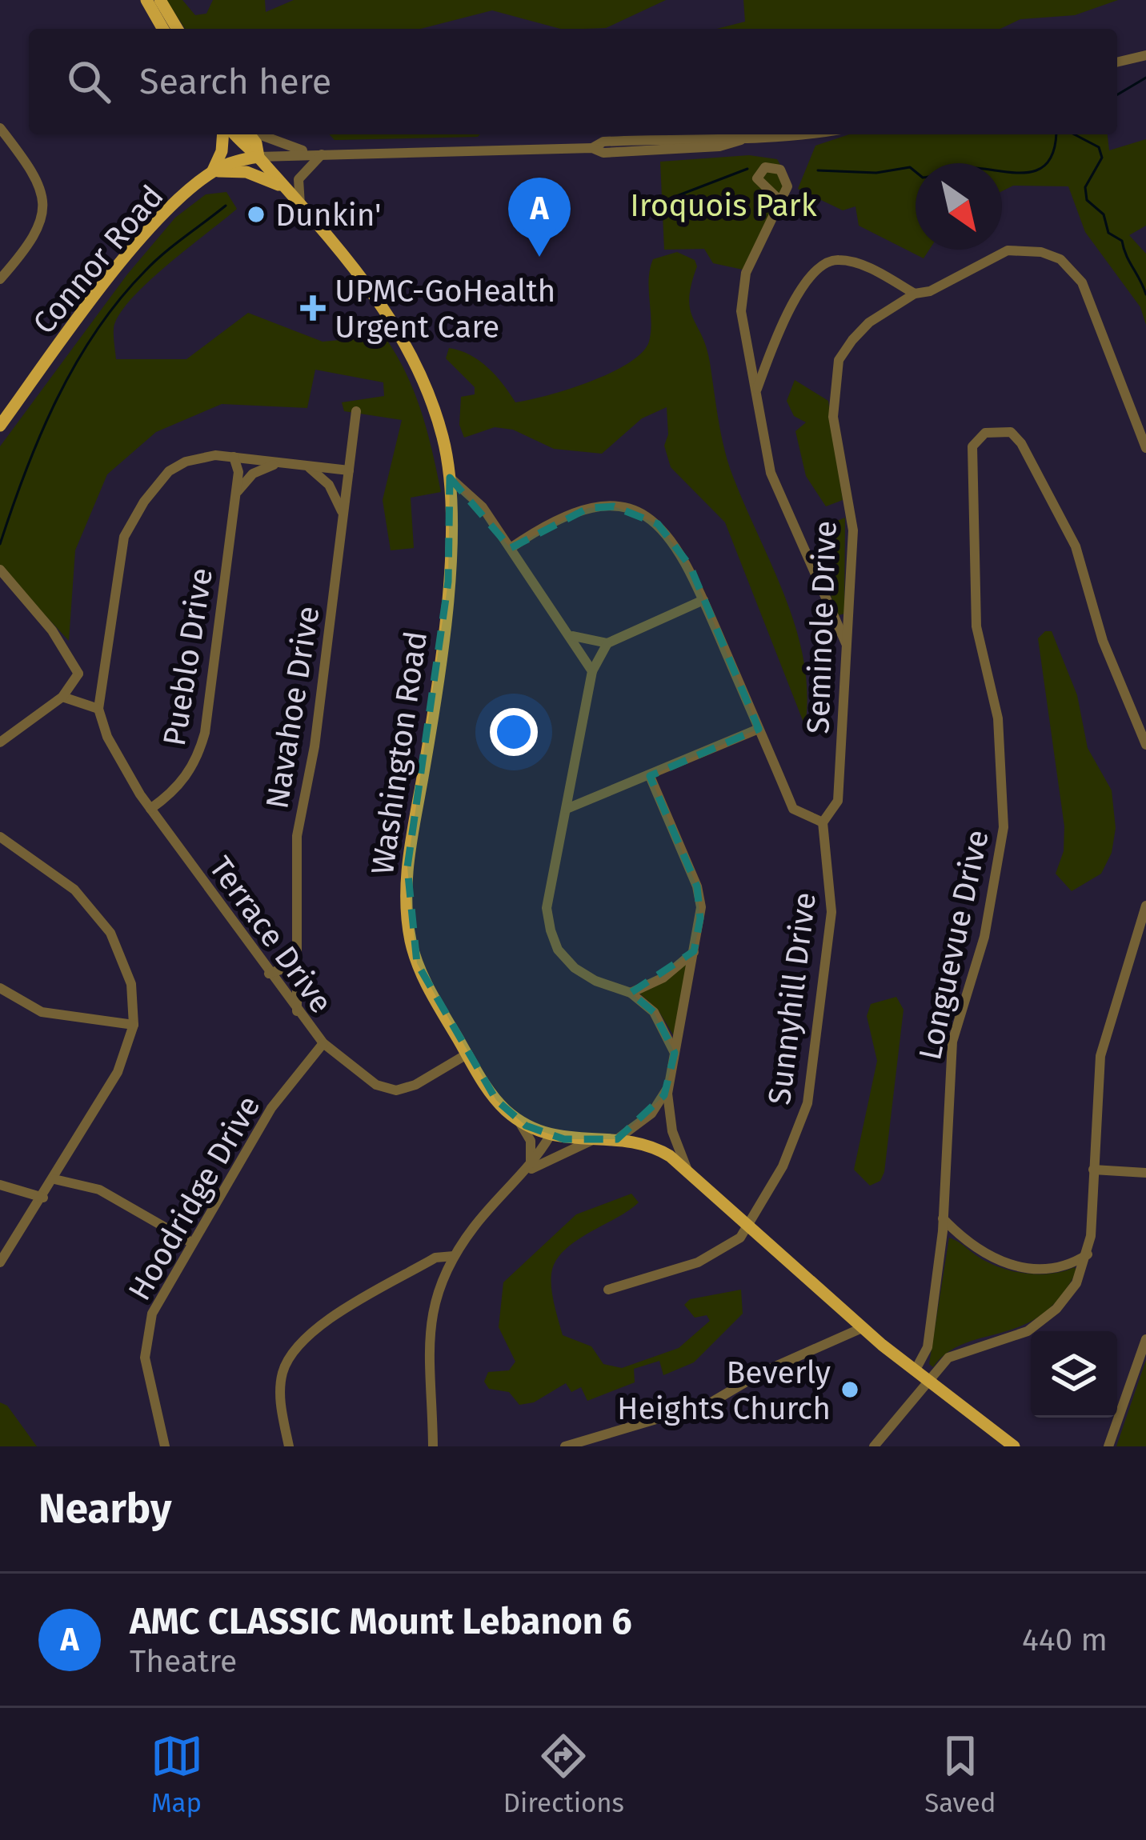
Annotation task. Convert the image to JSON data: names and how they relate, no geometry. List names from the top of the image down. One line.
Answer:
{"streets":{"main road":["Connor Road","Washington Road"],"street":["Seminole Drive","Pueblo Drive","Navahoe Drive","Terrace Drive","Longuevue Drive","Sunnyhill Drive","Hoodridge Drive"]},"crossings":[["Connor Road","Washington Road"],["Seminole Drive","Sunnyhill Drive"],["Pueblo Drive","Terrace Drive"],["Navahoe Drive","Terrace Drive"],["Washington Road","Terrace Drive"],["Washington Road","Longuevue Drive"],["Washington Road","Sunnyhill Drive"],["Terrace Drive","Hoodridge Drive"]],"parks":["Iroquois Park"],"places":{"other":["Dunkin'","Beverly Heights Church"],"health":["UPMC-GoHealth Urgent Care"]},"north":"bottom right","page":{"search":"Search here","pins":"A","heading":"Nearby","list":[{"mark":"A","name":"AMC CLASSIC Mount Lebanon 6","note":"Theatre","value":"440 m"}],"nav":["Map","Directions","Saved"]}}
